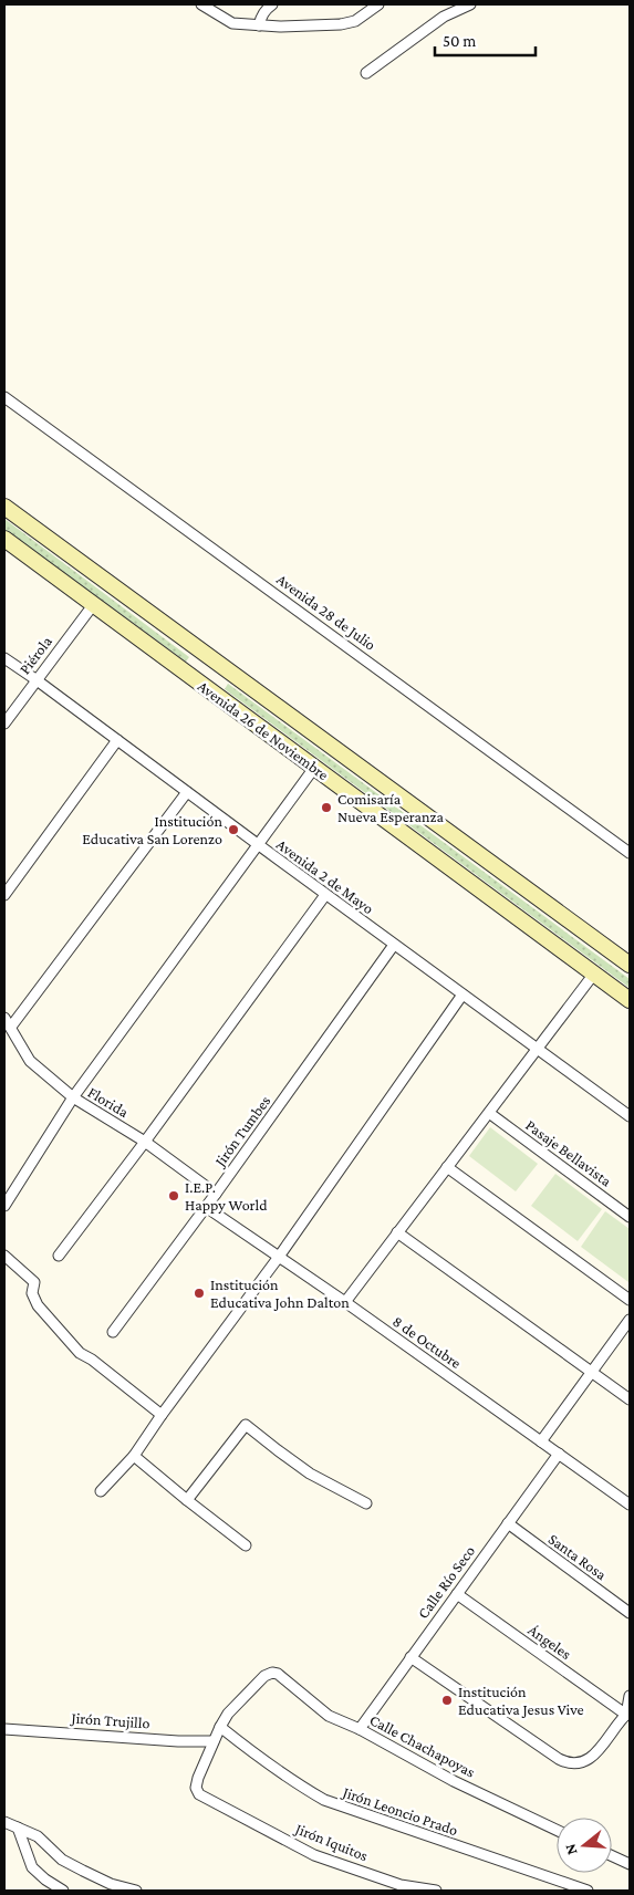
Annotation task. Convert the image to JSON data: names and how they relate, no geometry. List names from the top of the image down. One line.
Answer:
{"streets":{"main road":["Avenida 26 de Noviembre"],"street":["Avenida 28 de Julio","Piérola","Avenida 2 de Mayo","Florida","Jirón Tumbes","Pasaje Bellavista","8 de Octubre","Santa Rosa","Calle Río Seco","Ángeles","Jirón Trujillo","Calle Chachapoyas","Jirón Leoncio Prado","Jirón Iquitos"]},"crossings":[["Piérola","Avenida 26 de Noviembre"],["Piérola","Avenida 2 de Mayo"],["Avenida 2 de Mayo","Jirón Tumbes"],["Florida","Jirón Tumbes"],["Jirón Tumbes","8 de Octubre"],["8 de Octubre","Calle Río Seco"],["Santa Rosa","Calle Río Seco"],["Calle Río Seco","Ángeles"],["Calle Río Seco","Calle Chachapoyas"],["Jirón Trujillo","Jirón Iquitos"],["Calle Chachapoyas","Jirón Leoncio Prado"]],"places":["Comisaría Nueva Esperanza","Institución Educativa San Lorenzo","I.E.P. Happy World","Institución Educativa John Dalton","Institución Educativa Jesus Vive"],"scale_bar":"50 m","north":"left"}
